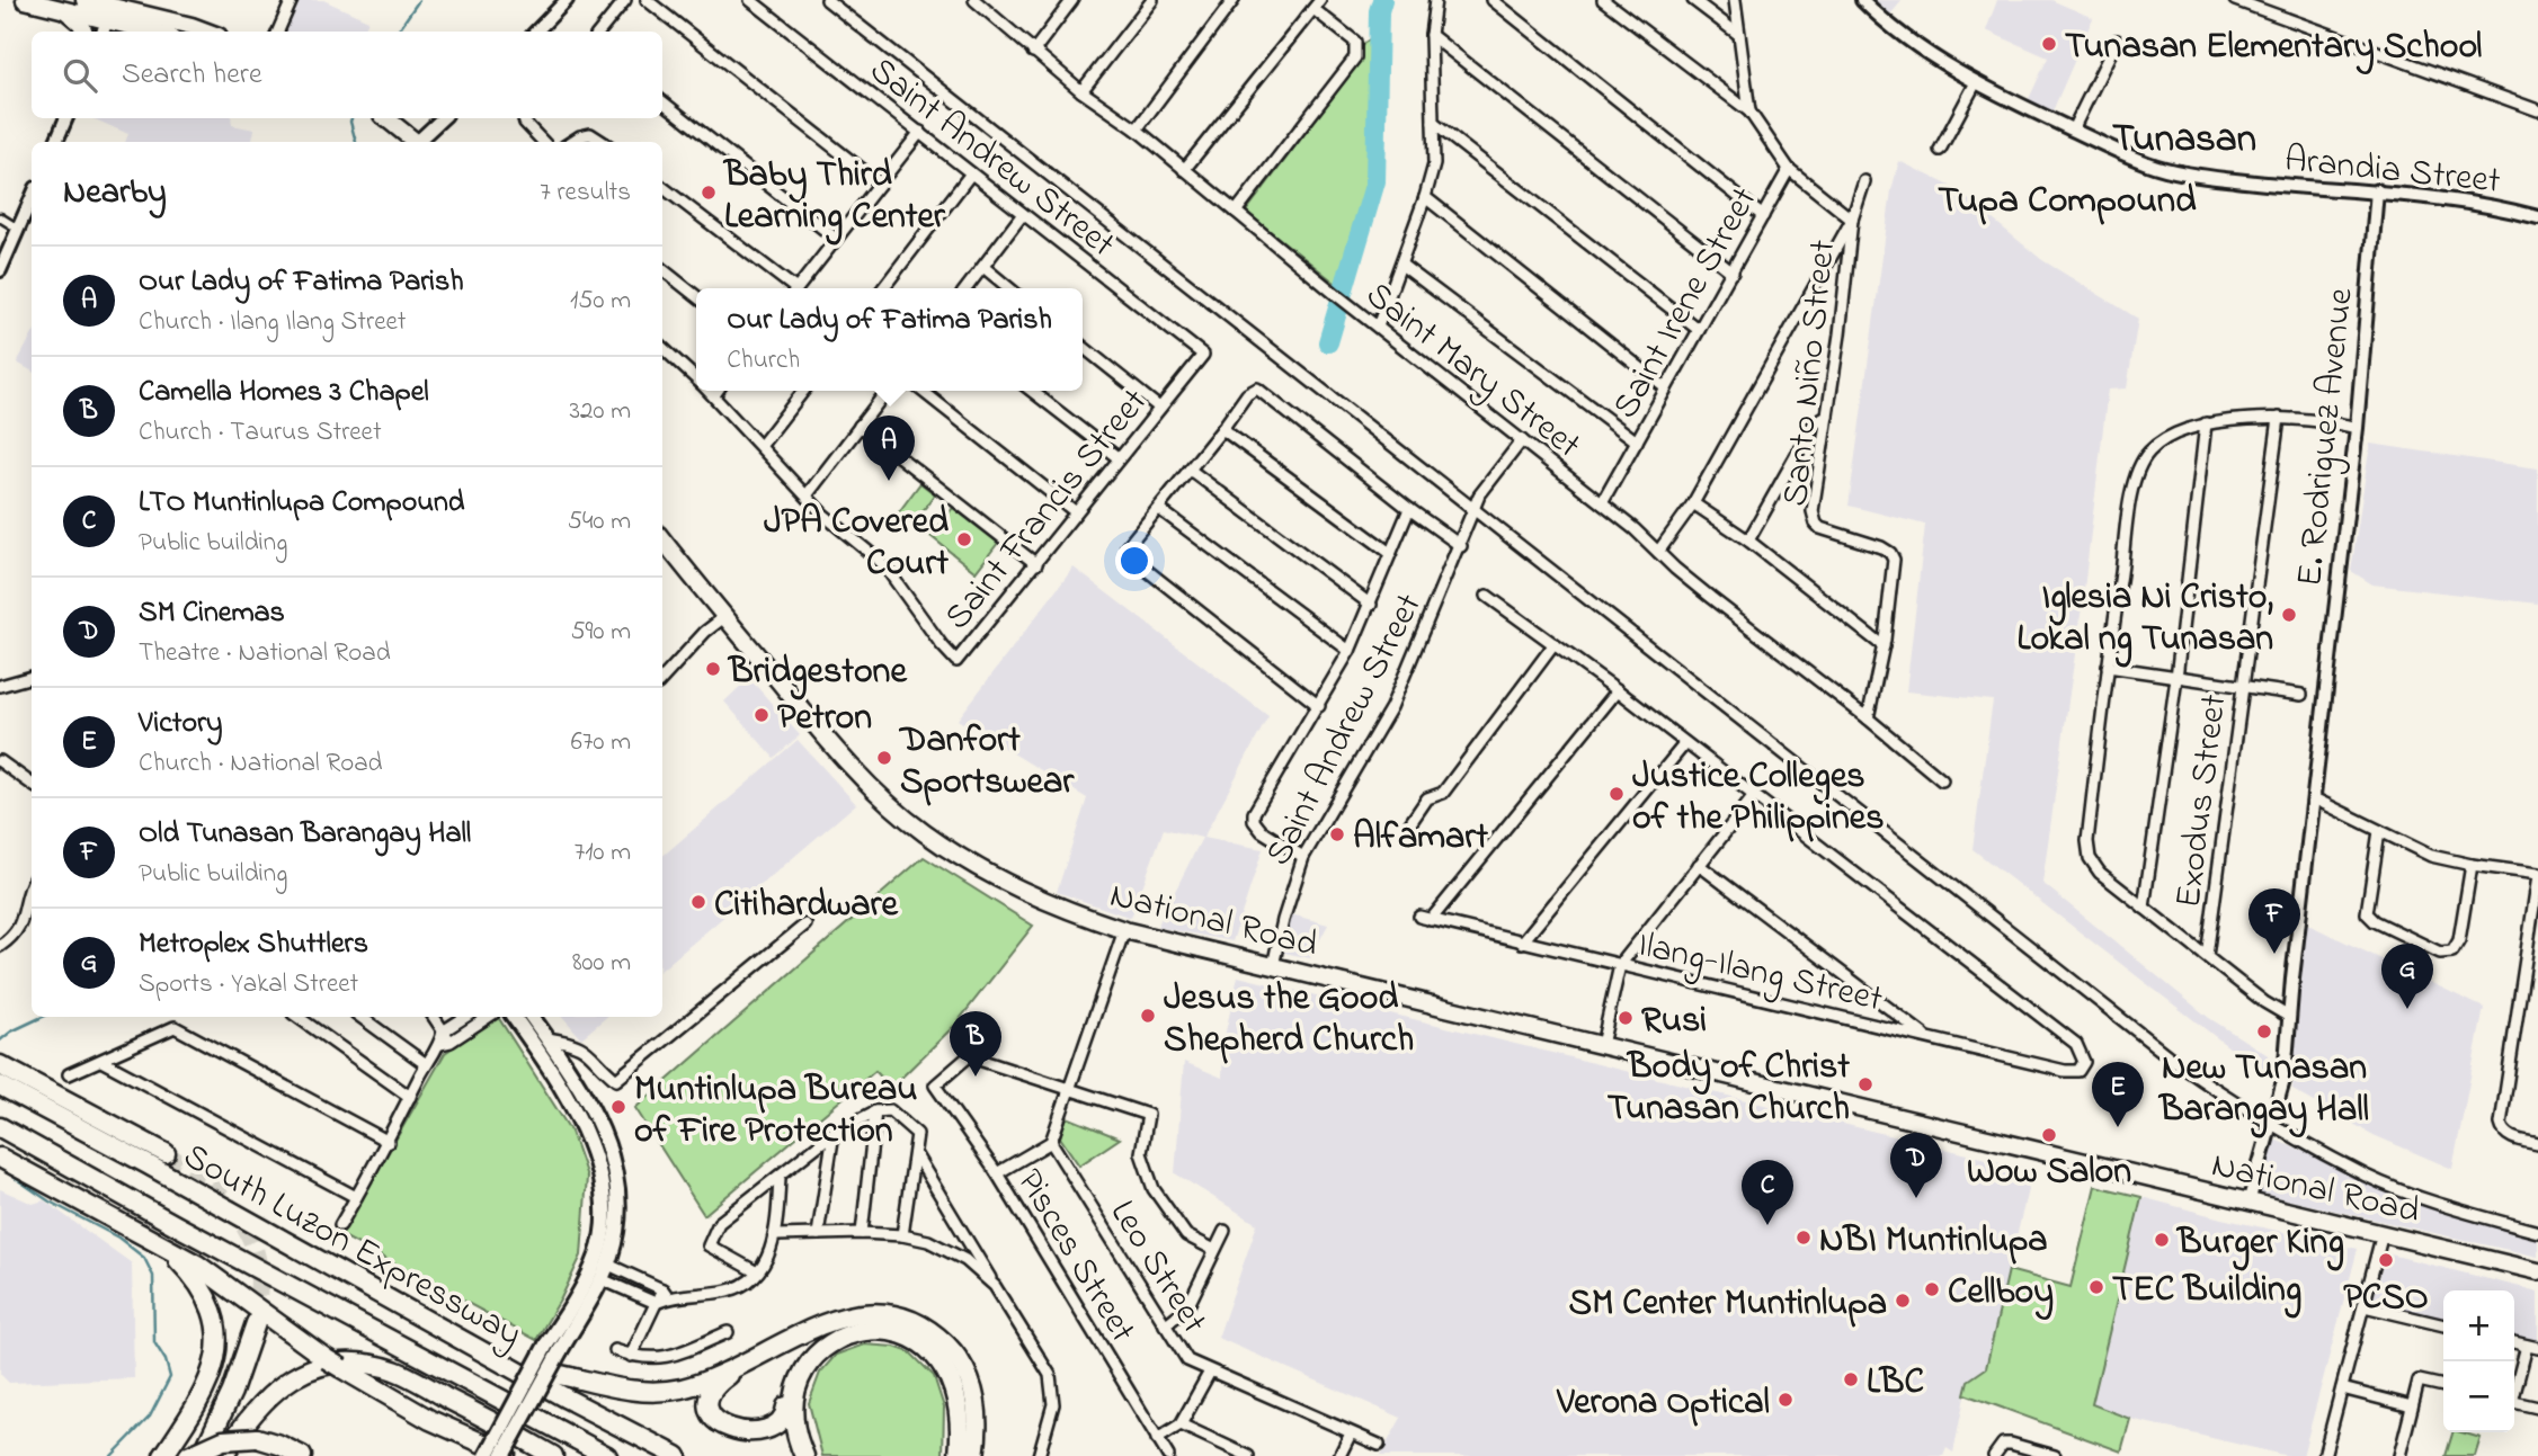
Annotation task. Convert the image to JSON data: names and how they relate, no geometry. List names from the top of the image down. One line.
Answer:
{"streets":{"highway":["National Road","South Luzon Expressway"],"street":["Saint Andrew Street","Arandia Street","Saint Irene Street","Saint Mary Street","Santo Niño Street","E. Rodriguez Avenue","Saint Francis Street","Exodus Street","Ilang-Ilang Street","Pisces Street","Leo Street"]},"crossings":[["Saint Andrew Street","Saint Mary Street"],["Saint Andrew Street","Saint Francis Street"],["Saint Andrew Street","National Road"],["Arandia Street","E. Rodriguez Avenue"],["Saint Irene Street","Saint Mary Street"],["Saint Irene Street","Santo Niño Street"],["Saint Mary Street","Santo Niño Street"],["E. Rodriguez Avenue","National Road"]],"districts":["Tunasan","Tupa Compound"],"places":["Tunasan Elementary School","Baby Third Learning Center","JPA Covered Court","Iglesia Ni Cristo, Lokal ng Tunasan","Bridgestone","Petron","Danfort Sportswear","Justice Colleges of the Philippines","Alfamart","Citihardware","Jesus the Good Shepherd Church","Rusi","New Tunasan Barangay Hall","Body of Christ Tunasan Church","Muntinlupa Bureau of Fire Protection","Wow Salon","NBI Muntinlupa","Burger King","PCSO","TEC Building","Cellboy","SM Center Muntinlupa","LBC","Verona Optical"],"page":{"search":"Search here","heading":["Nearby","7 results"],"list":[{"mark":"A","name":"Our Lady of Fatima Parish","note":"Church · Ilang Ilang Street","value":"150 m"},{"mark":"B","name":"Camella Homes 3 Chapel","note":"Church · Taurus Street","value":"320 m"},{"mark":"C","name":"LTO Muntinlupa Compound","note":"Public building","value":"540 m"},{"mark":"D","name":"SM Cinemas","note":"Theatre · National Road","value":"590 m"},{"mark":"E","name":"Victory","note":"Church · National Road","value":"670 m"},{"mark":"F","name":"Old Tunasan Barangay Hall","note":"Public building","value":"710 m"},{"mark":"G","name":"Metroplex Shuttlers","note":"Sports · Yakal Street","value":"800 m"}],"popup":["Our Lady of Fatima Parish","Church"],"pins":["A","F","G","B","E","D","C"],"map_buttons":["+","−"]}}
